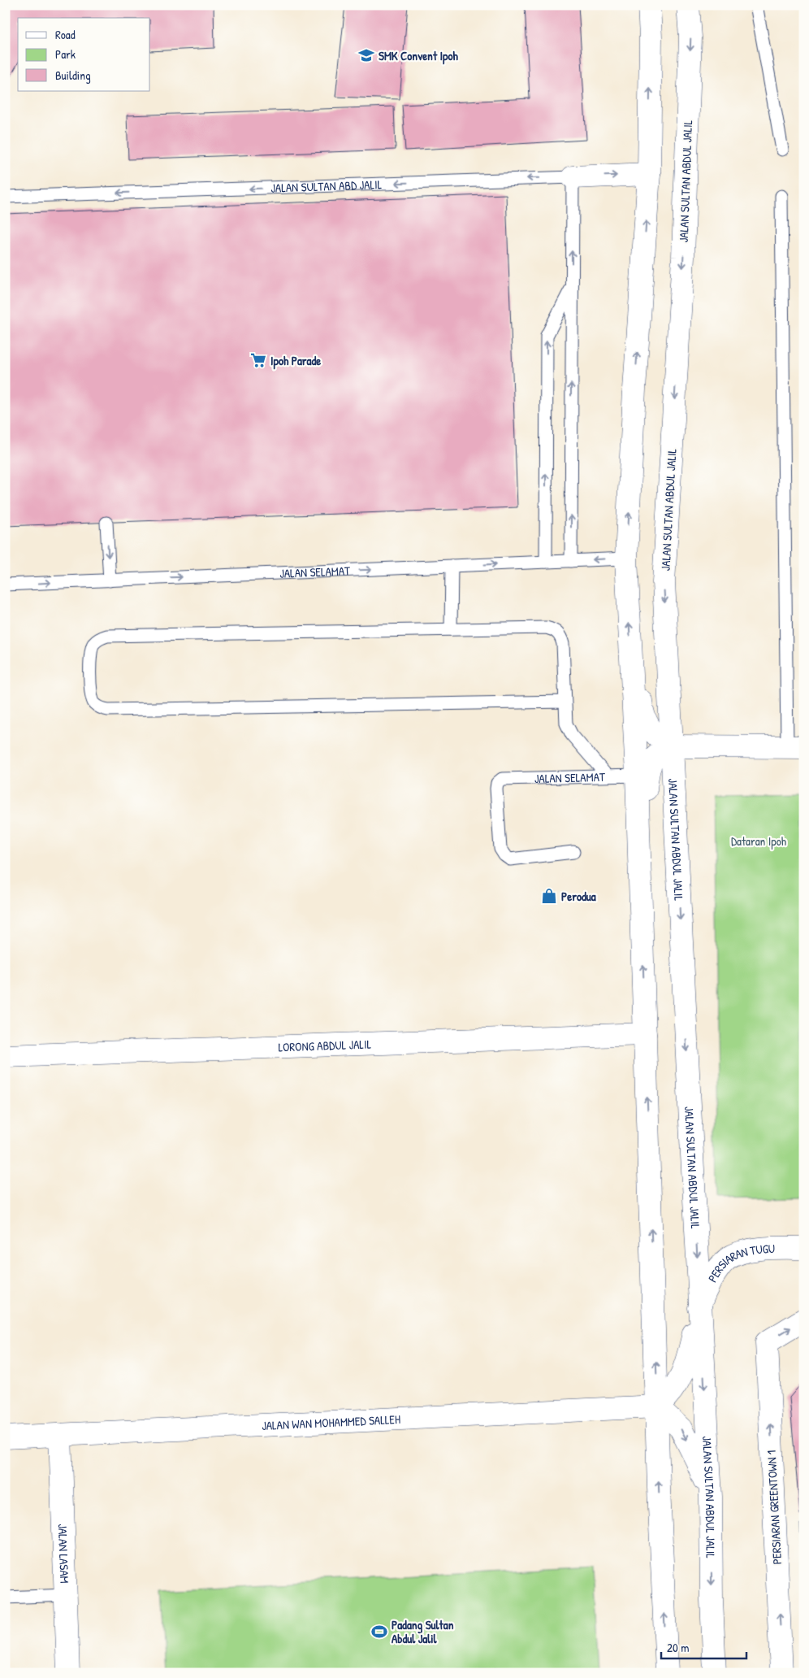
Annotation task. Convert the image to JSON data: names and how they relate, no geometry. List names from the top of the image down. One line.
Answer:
{"streets":{"street":["JALAN SULTAN ABDUL JALIL","JALAN SULTAN ABD JALIL","LORONG ABDUL JALIL","PERSIARAN TUGU","JALAN WAN MOHAMMED SALLEH","PERSIARAN GREENTOWN 1","JALAN LASAM"],"lane":["JALAN SELAMAT"]},"crossings":[["JALAN SULTAN ABDUL JALIL","PERSIARAN TUGU"],["JALAN WAN MOHAMMED SALLEH","JALAN LASAM"]],"one_way":["JALAN SELAMAT"],"parks":["Dataran Ipoh"],"places":{"school or university":["SMK Convent Ipoh"],"supermarket":["Ipoh Parade"],"shop":["Perodua"],"sports":["Padang Sultan Abdul Jalil"]},"legend":["Road","Park","Building"],"scale_bar":"20 m"}
